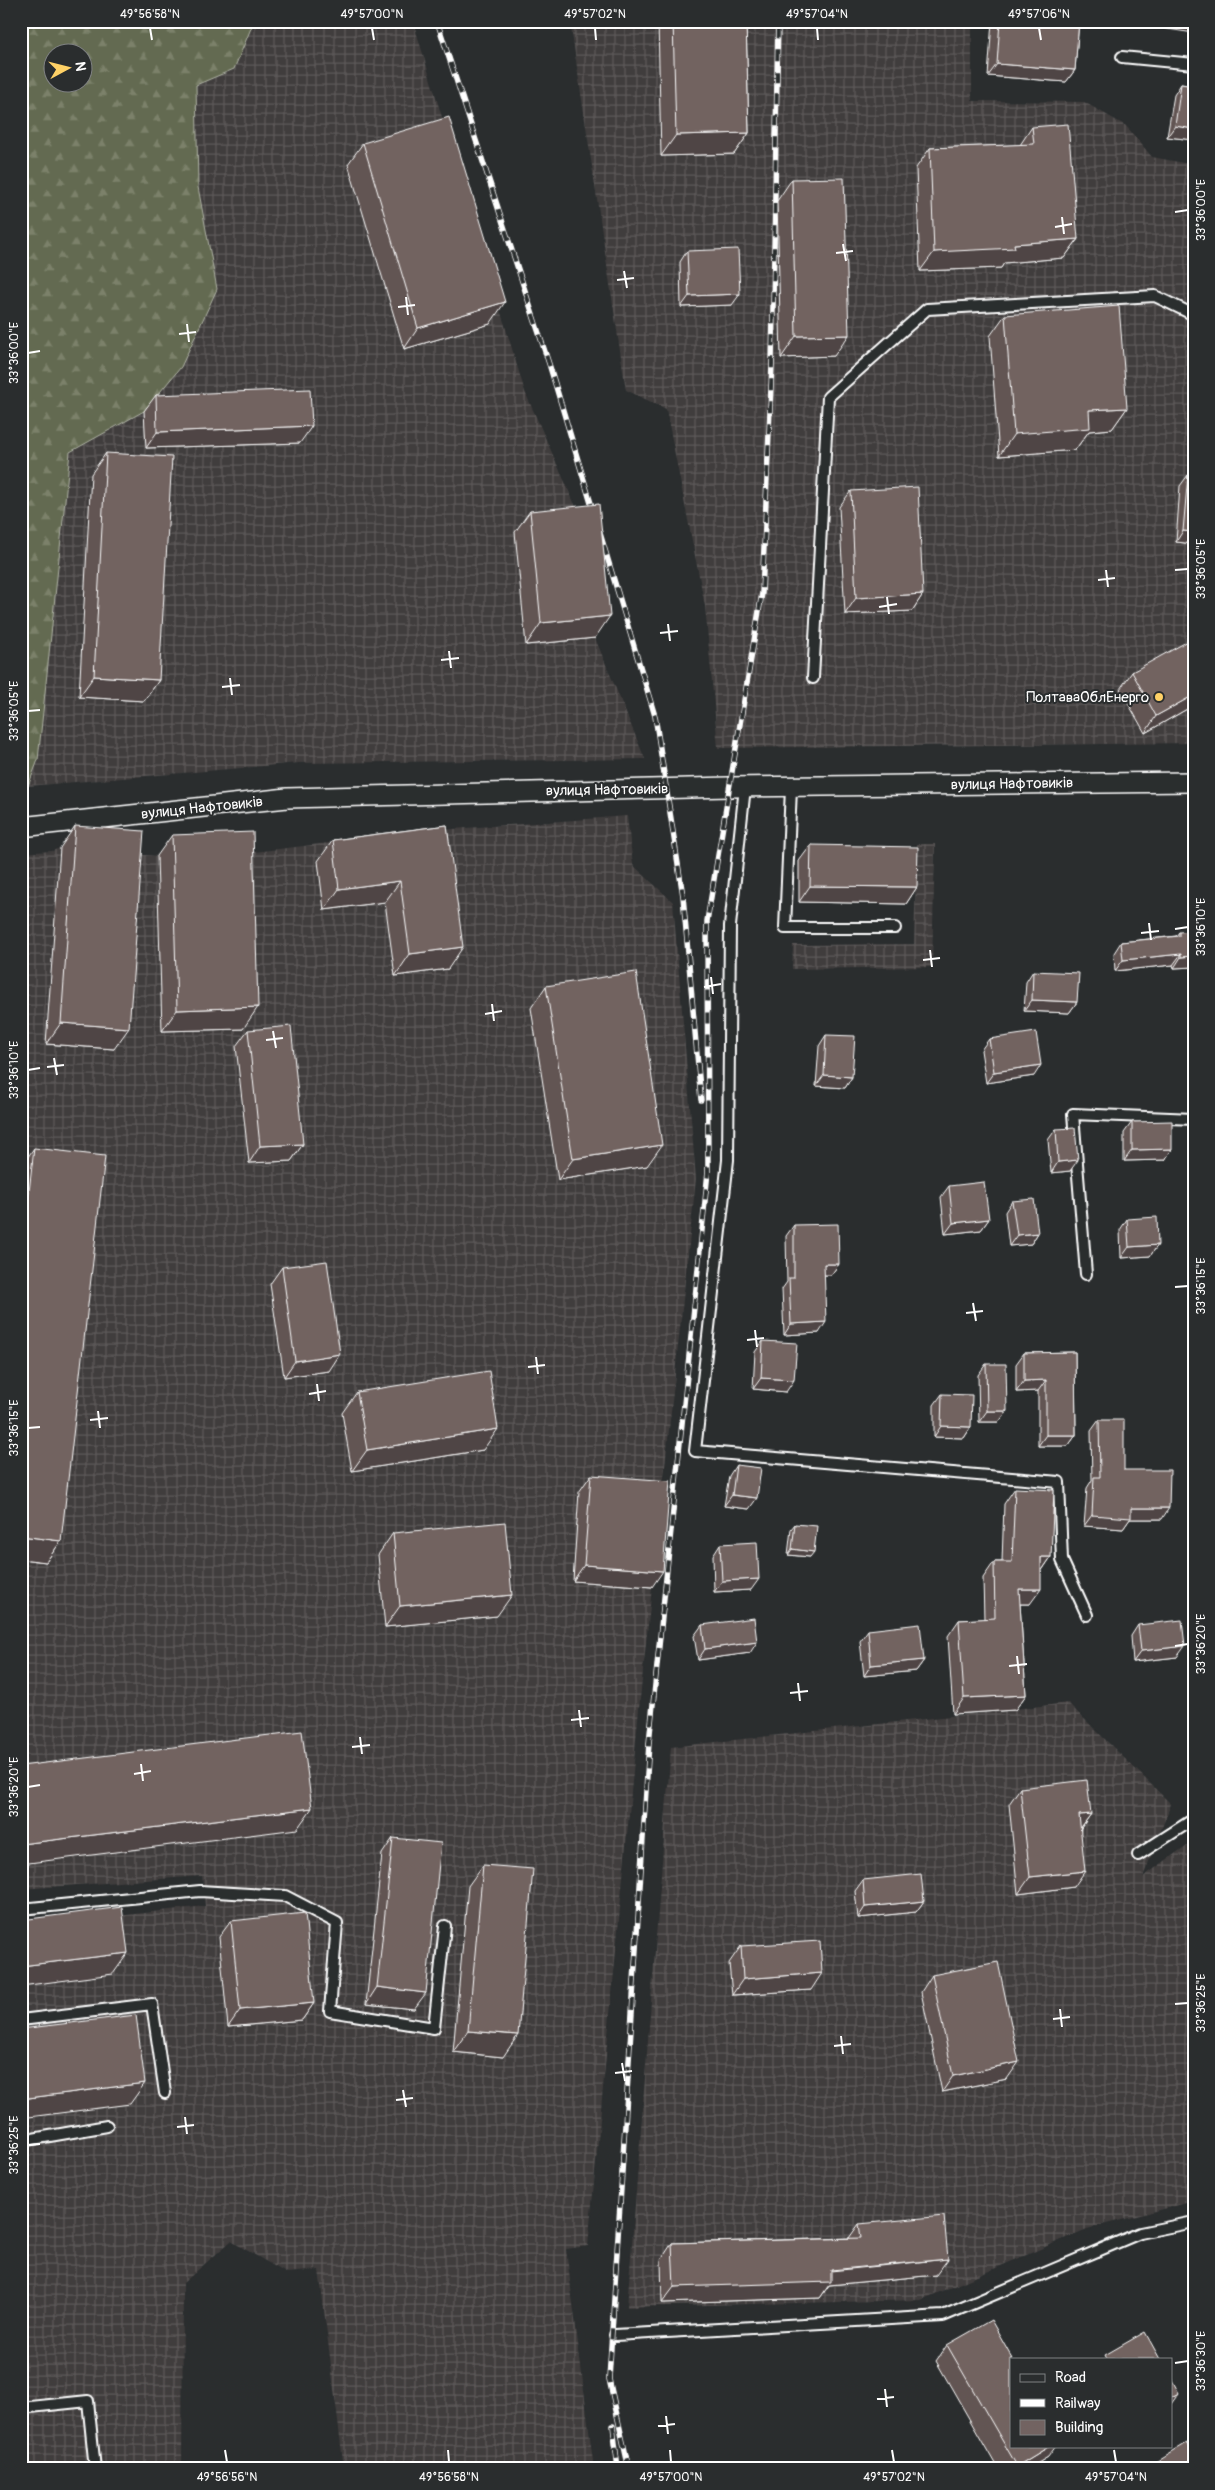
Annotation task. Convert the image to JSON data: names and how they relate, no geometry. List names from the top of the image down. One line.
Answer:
{"streets":{"street":["вулиця Нафтовиків"]},"places":["ПолтаваОблЕнерго"],"legend":["Road","Railway","Building"],"north":"right","coordinates":["49°56'58\"N","49°57'00\"N","49°57'02\"N","49°57'04\"N","49°57'06\"N","33°36'00\"E","33°36'05\"E","33°36'10\"E","33°36'15\"E","33°36'20\"E","33°36'25\"E","33°36'30\"E","49°56'56\"N"]}
